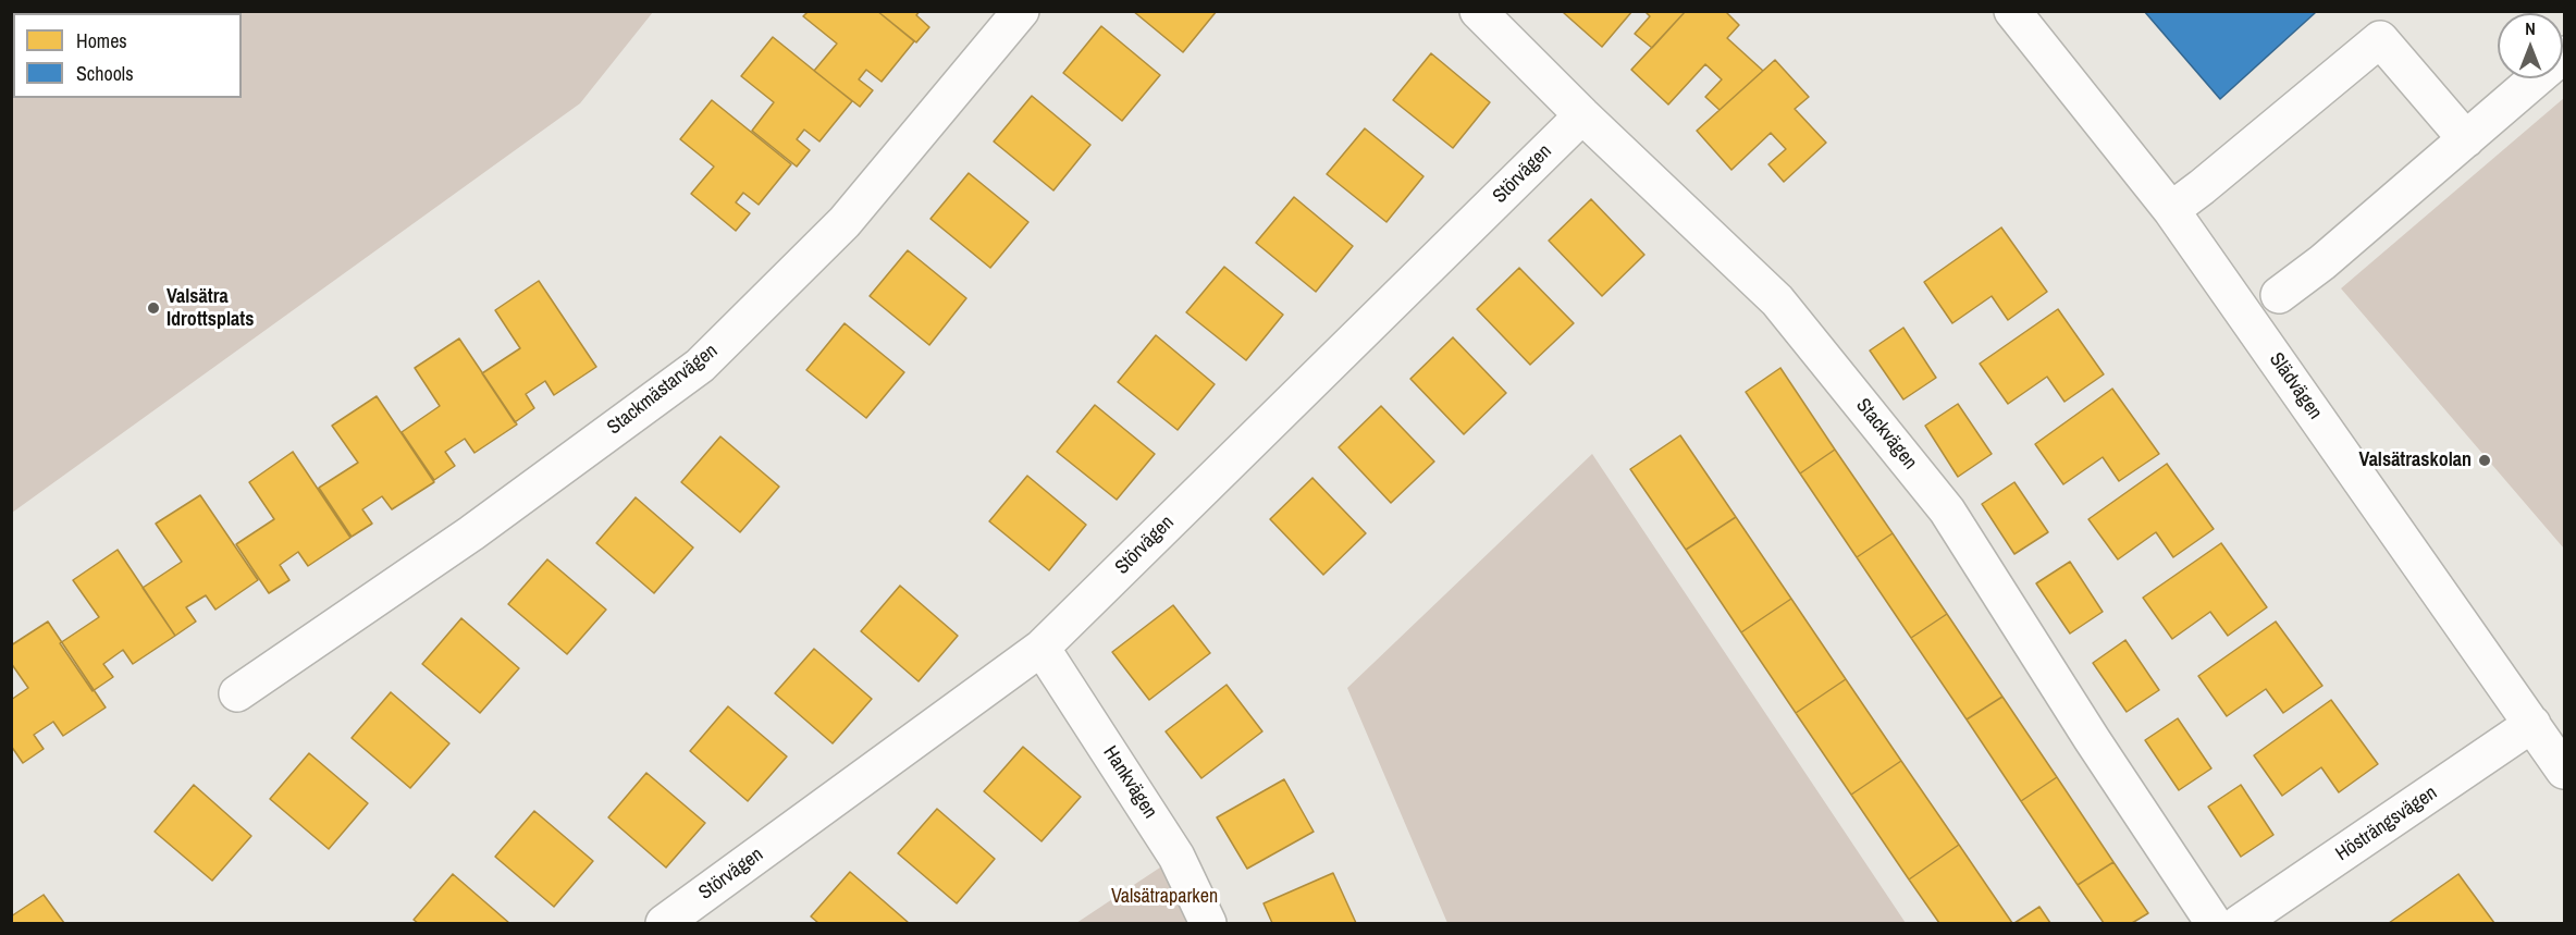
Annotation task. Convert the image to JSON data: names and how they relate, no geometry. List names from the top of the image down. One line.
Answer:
{"streets":{"street":["Störvägen","Slädvägen","Stackmästarvägen","Stackvägen","Hankvägen","Hösträngsvägen"]},"crossings":[["Störvägen","Stackvägen"],["Störvägen","Hankvägen"],["Slädvägen","Hösträngsvägen"]],"parks":["Valsätraparken"],"places":["Valsätra Idrottsplats","Valsätraskolan"],"legend":["Homes","Schools"],"north":"top"}
